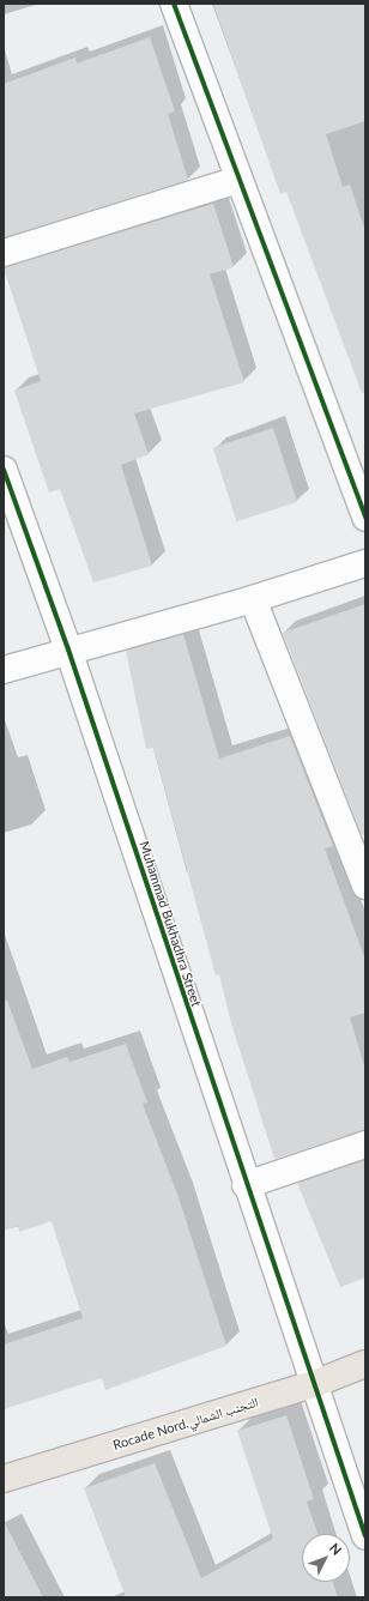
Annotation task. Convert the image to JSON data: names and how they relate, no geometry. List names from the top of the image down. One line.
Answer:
{"streets":{"main road":["Rocade Nord,التجنب الشمالي"],"street":["Muhammad Bukhadhra Street"]},"crossings":[["Muhammad Bukhadhra Street","Rocade Nord,التجنب الشمالي"]],"north":"top right"}
